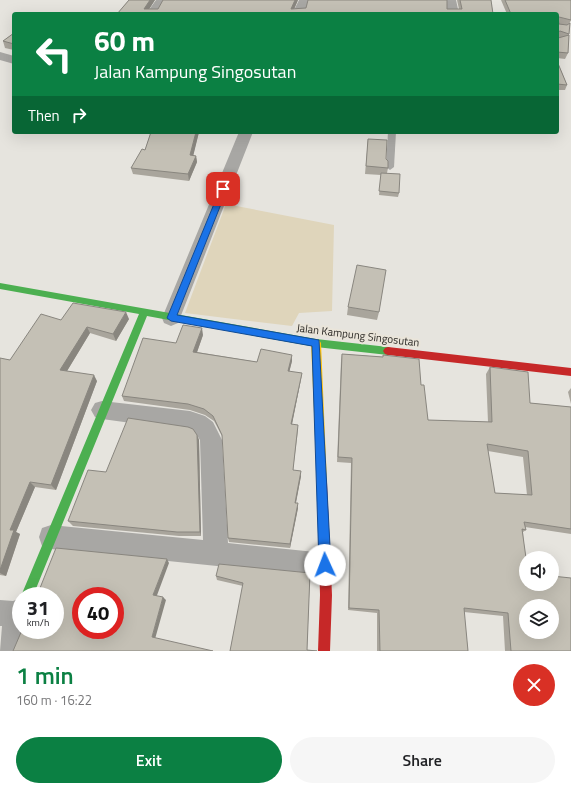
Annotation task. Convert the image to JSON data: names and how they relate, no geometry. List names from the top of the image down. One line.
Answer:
{"streets":{"street":["Jalan Kampung Singosutan"]},"page":{"turn":["60 m","Jalan Kampung Singosutan"],"then":"Then","speed":"31 km/h","limit":"40","heading":["1 min","160 m · 16:22"],"buttons":["Exit","Share"]}}
